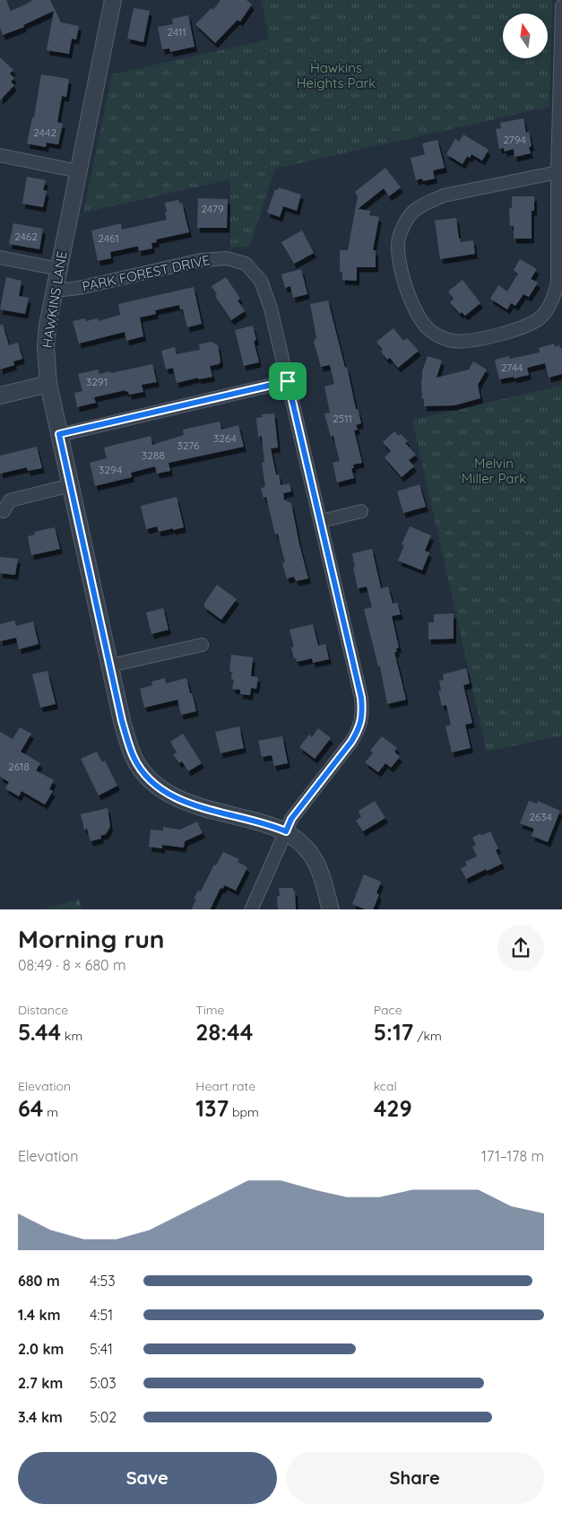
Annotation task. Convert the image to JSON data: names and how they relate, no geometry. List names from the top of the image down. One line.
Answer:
{"streets":{"street":["PARK FOREST DRIVE","HAWKINS LANE"]},"crossings":[["PARK FOREST DRIVE","HAWKINS LANE"]],"parks":["Hawkins Heights Park","Melvin Miller Park"],"house_numbers":["2411","2442","2794","2479","2462","2461","2744","3291","2511","3264","3276","3288","3294","2618","2634"],"north":"top","page":{"heading":["Morning run","08:49 · 8 × 680 m"],"stats":[["Distance","5.44 km"],["Time","28:44"],["Pace","5:17 /km"],["Elevation","64 m"],["Heart rate","137 bpm"],["kcal","429"]],"chart":["Elevation","171–178 m"],"list":[{"name":"680 m","note":"4:53"},{"name":"1.4 km","note":"4:51"},{"name":"2.0 km","note":"5:41"},{"name":"2.7 km","note":"5:03"},{"name":"3.4 km","note":"5:02"}],"buttons":["Save","Share"]}}
